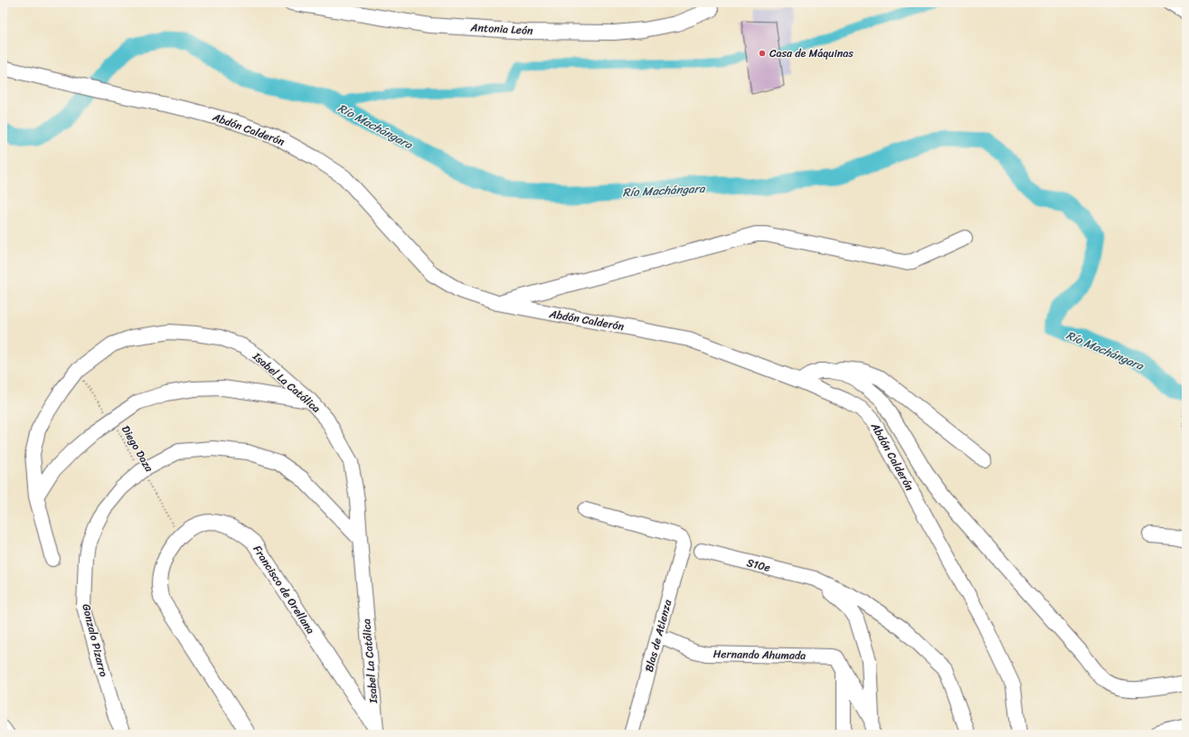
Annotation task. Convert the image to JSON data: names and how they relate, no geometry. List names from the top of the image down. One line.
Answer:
{"streets":{"street":["Antonia León","Abdón Calderón","Isabel La Católica","S10e","Francisco de Orellana","Blas de Atienza","Gonzalo Pizarro","Hernando Ahumada"],"path":["Diego Daza"]},"crossings":[["Isabel La Católica","Diego Daza"],["Isabel La Católica","Francisco de Orellana"],["Isabel La Católica","Gonzalo Pizarro"],["Diego Daza","Francisco de Orellana"],["Diego Daza","Gonzalo Pizarro"]],"water":["Río Machángara"],"places":["Casa de Máquinas"]}
